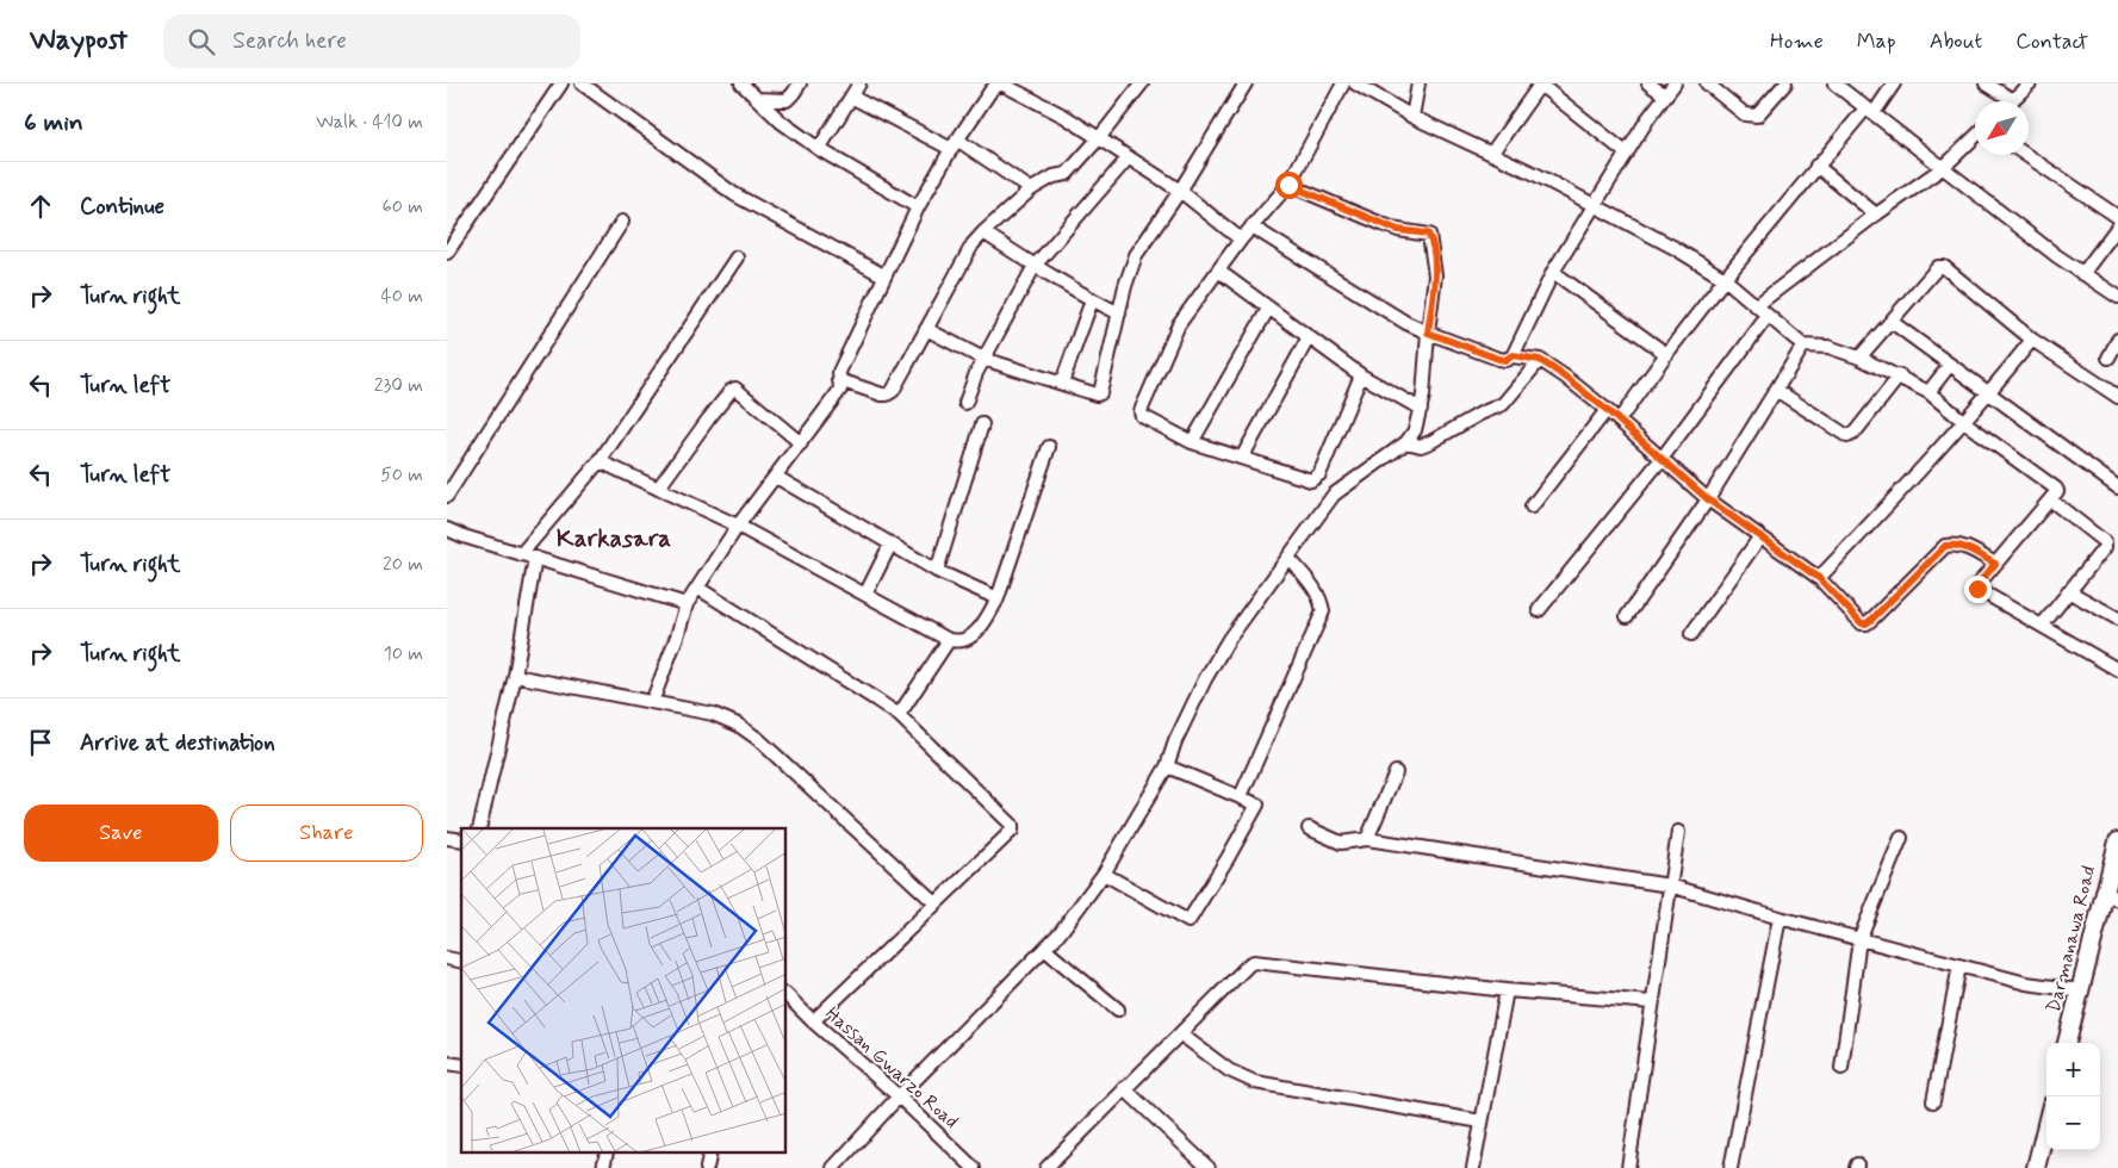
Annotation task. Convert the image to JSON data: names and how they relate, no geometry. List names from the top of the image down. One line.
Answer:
{"streets":{"street":["Darmanawa Road","Hassan Gwarzo Road"]},"districts":["Karkasara"],"north":"bottom left","page":{"header":"Waypost","search":"Search here","nav":["Home","Map","About","Contact"],"heading":["6 min","Walk · 410 m"],"list":[["Continue","60 m"],["Turn right","40 m"],["Turn left","230 m"],["Turn left","50 m"],["Turn right","20 m"],["Turn right","10 m"],"Arrive at destination"],"buttons":["Save","Share"],"map_buttons":["+","−"]}}
